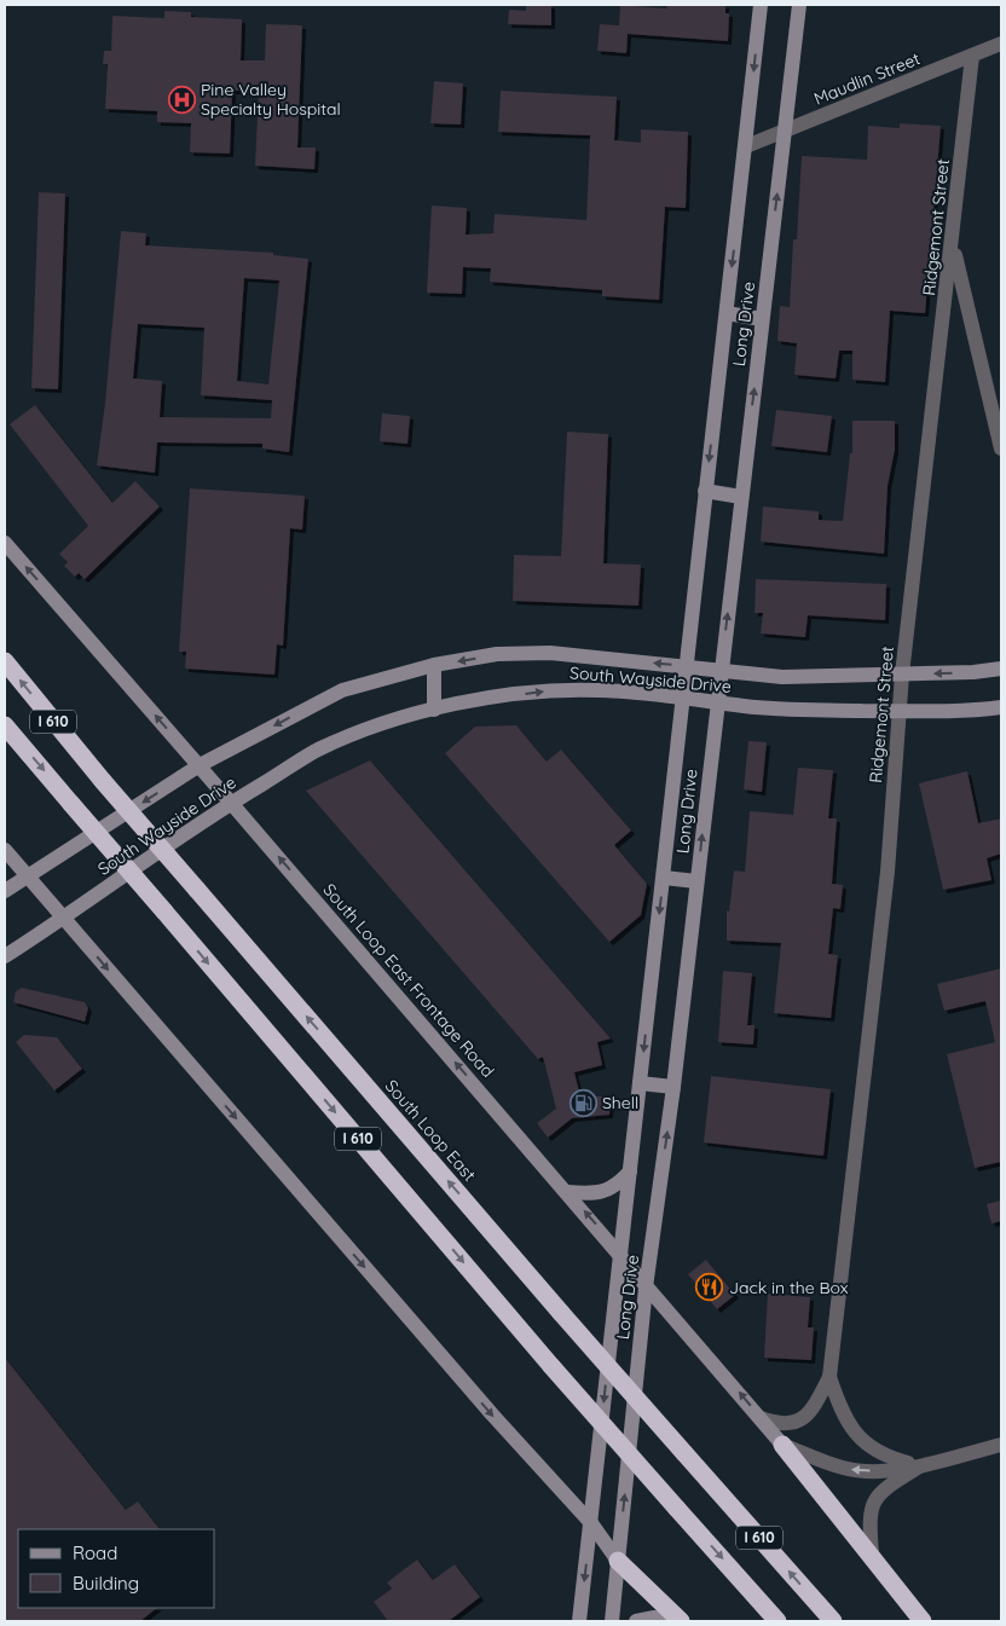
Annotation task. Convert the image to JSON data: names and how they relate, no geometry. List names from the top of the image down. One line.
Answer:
{"streets":{"highway":["I 610","South Loop East"],"main road":["Long Drive","South Wayside Drive","South Loop East Frontage Road"],"street":["Maudlin Street","Ridgemont Street"]},"crossings":[["Maudlin Street","Ridgemont Street"],["Maudlin Street","Long Drive"],["Ridgemont Street","South Wayside Drive"],["Ridgemont Street","South Loop East Frontage Road"],["Long Drive","South Wayside Drive"],["Long Drive","South Loop East Frontage Road"],["South Wayside Drive","South Loop East Frontage Road"]],"one_way":["South Loop East Frontage Road"],"places":{"hospital":["Pine Valley Specialty Hospital"],"fuel station":["Shell"],"restaurant":["Jack in the Box"]},"legend":["Road","Building"]}
